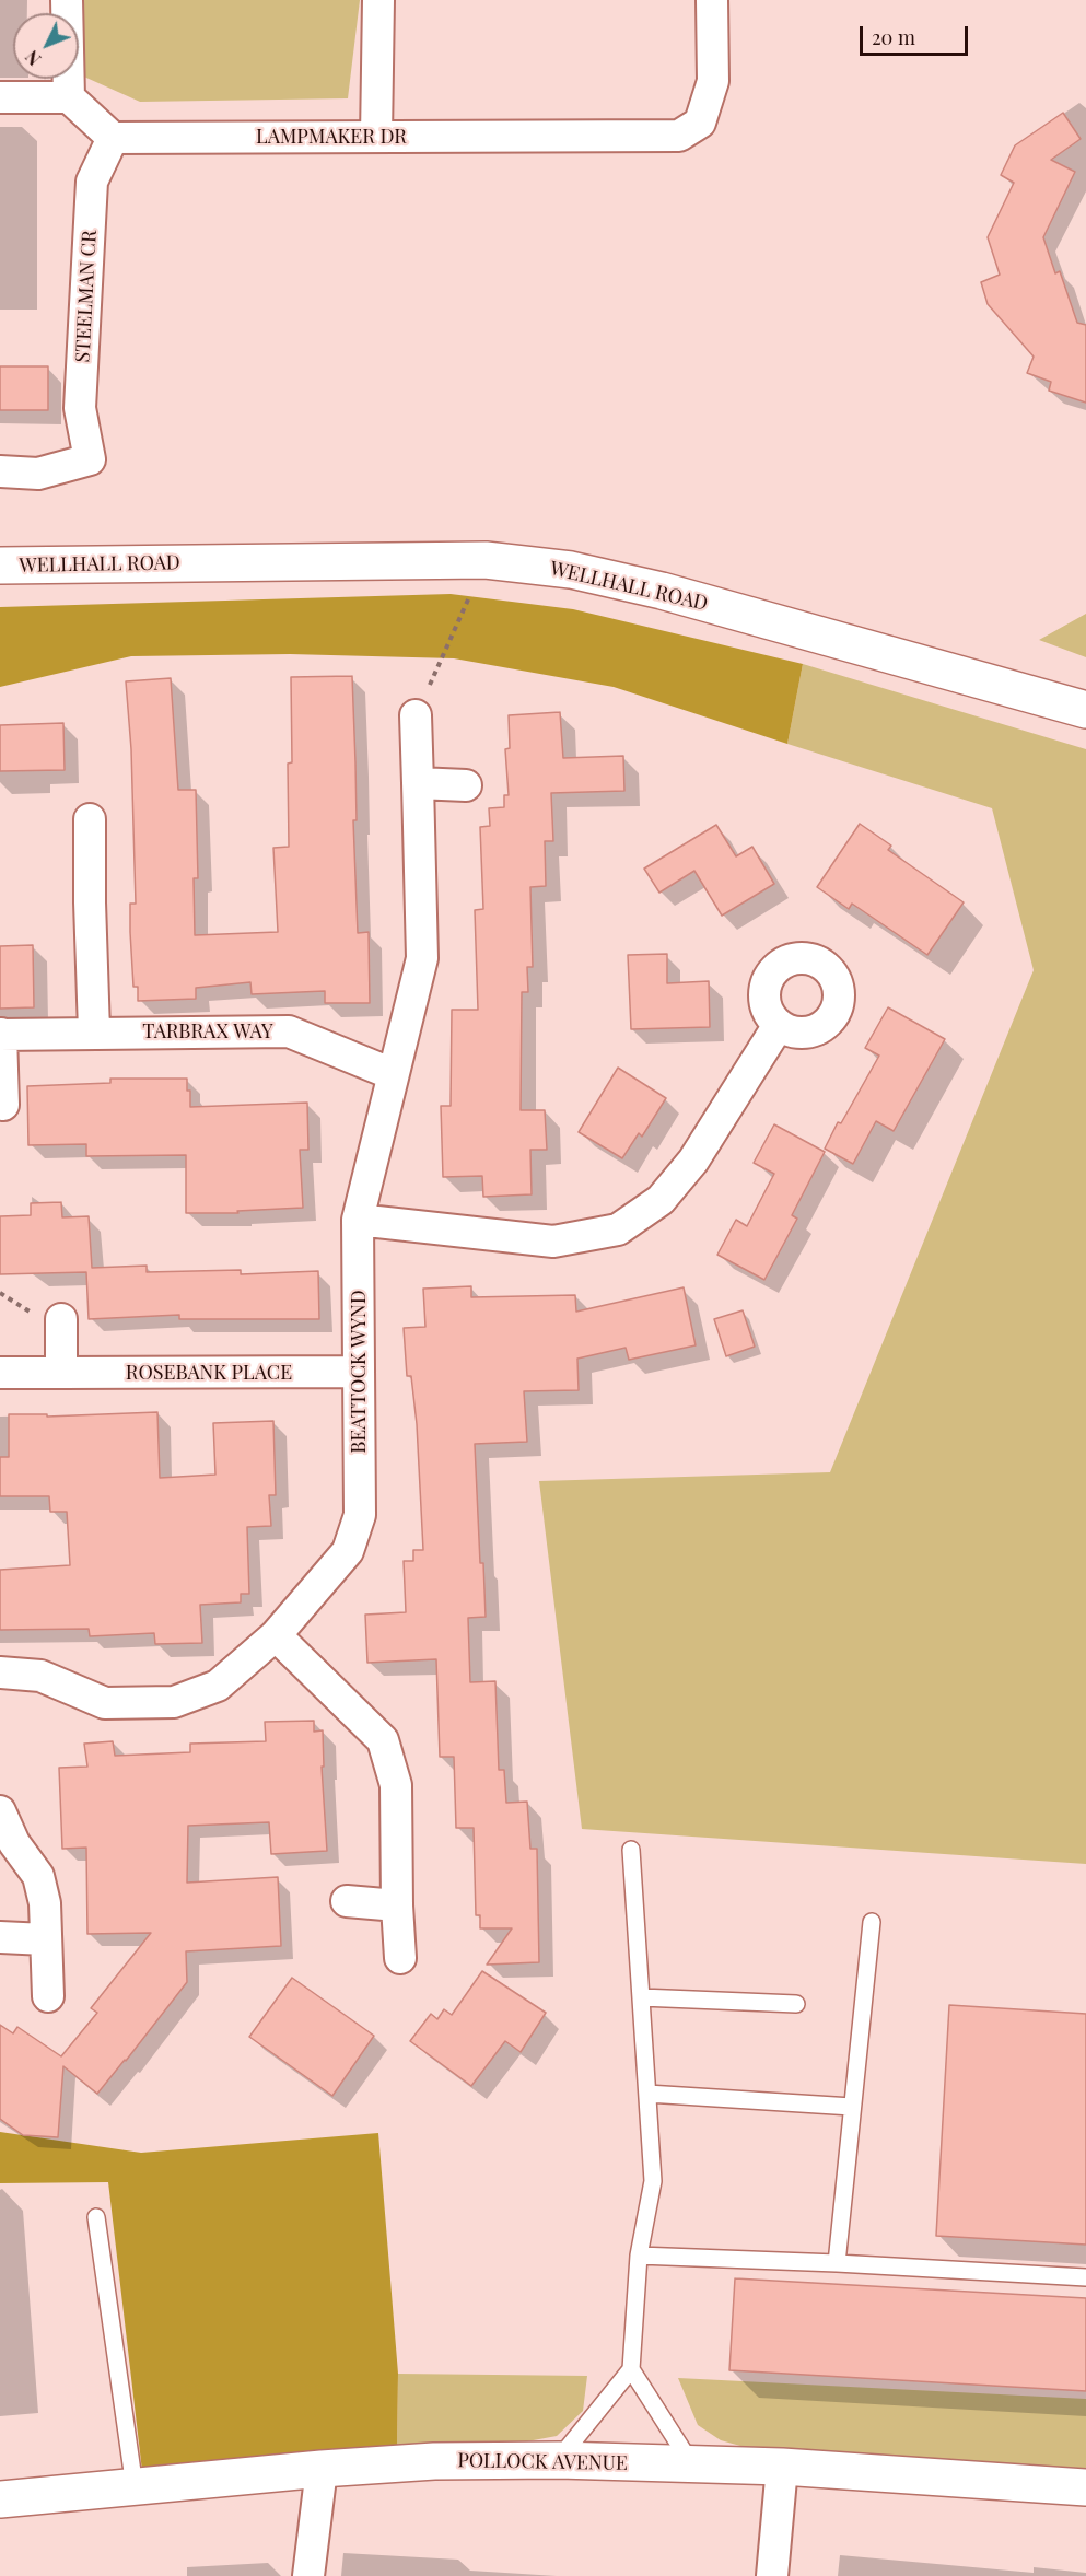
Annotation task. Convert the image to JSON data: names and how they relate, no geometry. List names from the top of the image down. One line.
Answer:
{"streets":{"street":["LAMPMAKER DR","STEELMAN CR","WELLHALL ROAD","TARBRAX WAY","BEATTOCK WYND","ROSEBANK PLACE","POLLOCK AVENUE"]},"crossings":[["LAMPMAKER DR","STEELMAN CR"],["TARBRAX WAY","BEATTOCK WYND"],["BEATTOCK WYND","ROSEBANK PLACE"]],"scale_bar":"20 m","north":"bottom left"}
